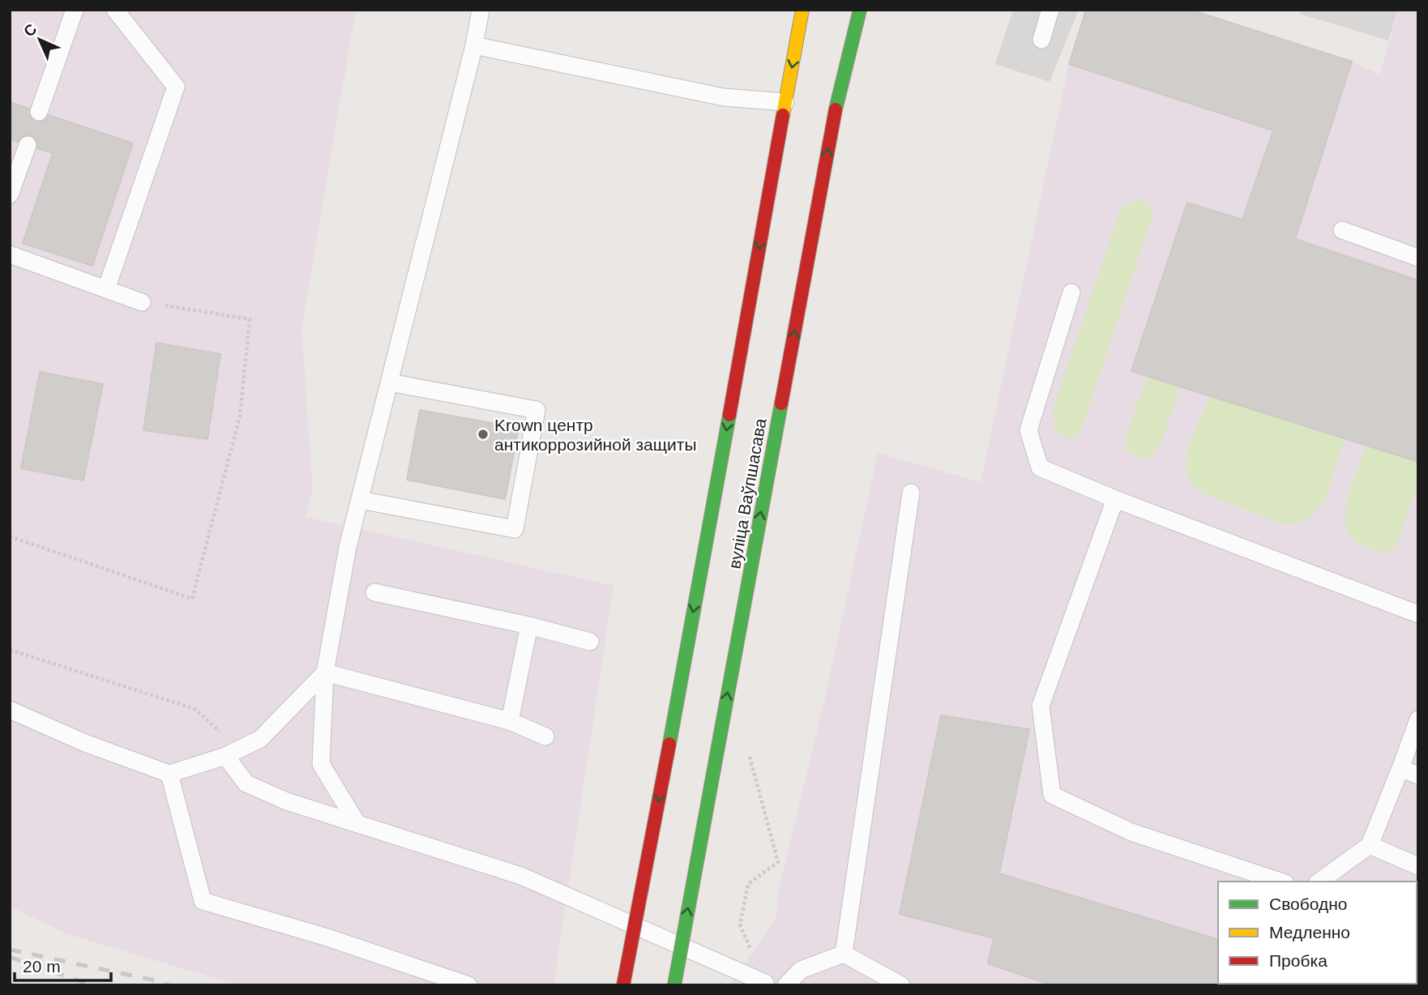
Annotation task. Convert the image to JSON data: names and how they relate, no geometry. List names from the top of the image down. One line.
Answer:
{"streets":{"main road":["вуліца Ваўпшасава"]},"places":["Krown центр антикоррозийной защиты"],"legend":["Свободно","Медленно","Пробка"],"scale_bar":"20 m","north":"top left"}
